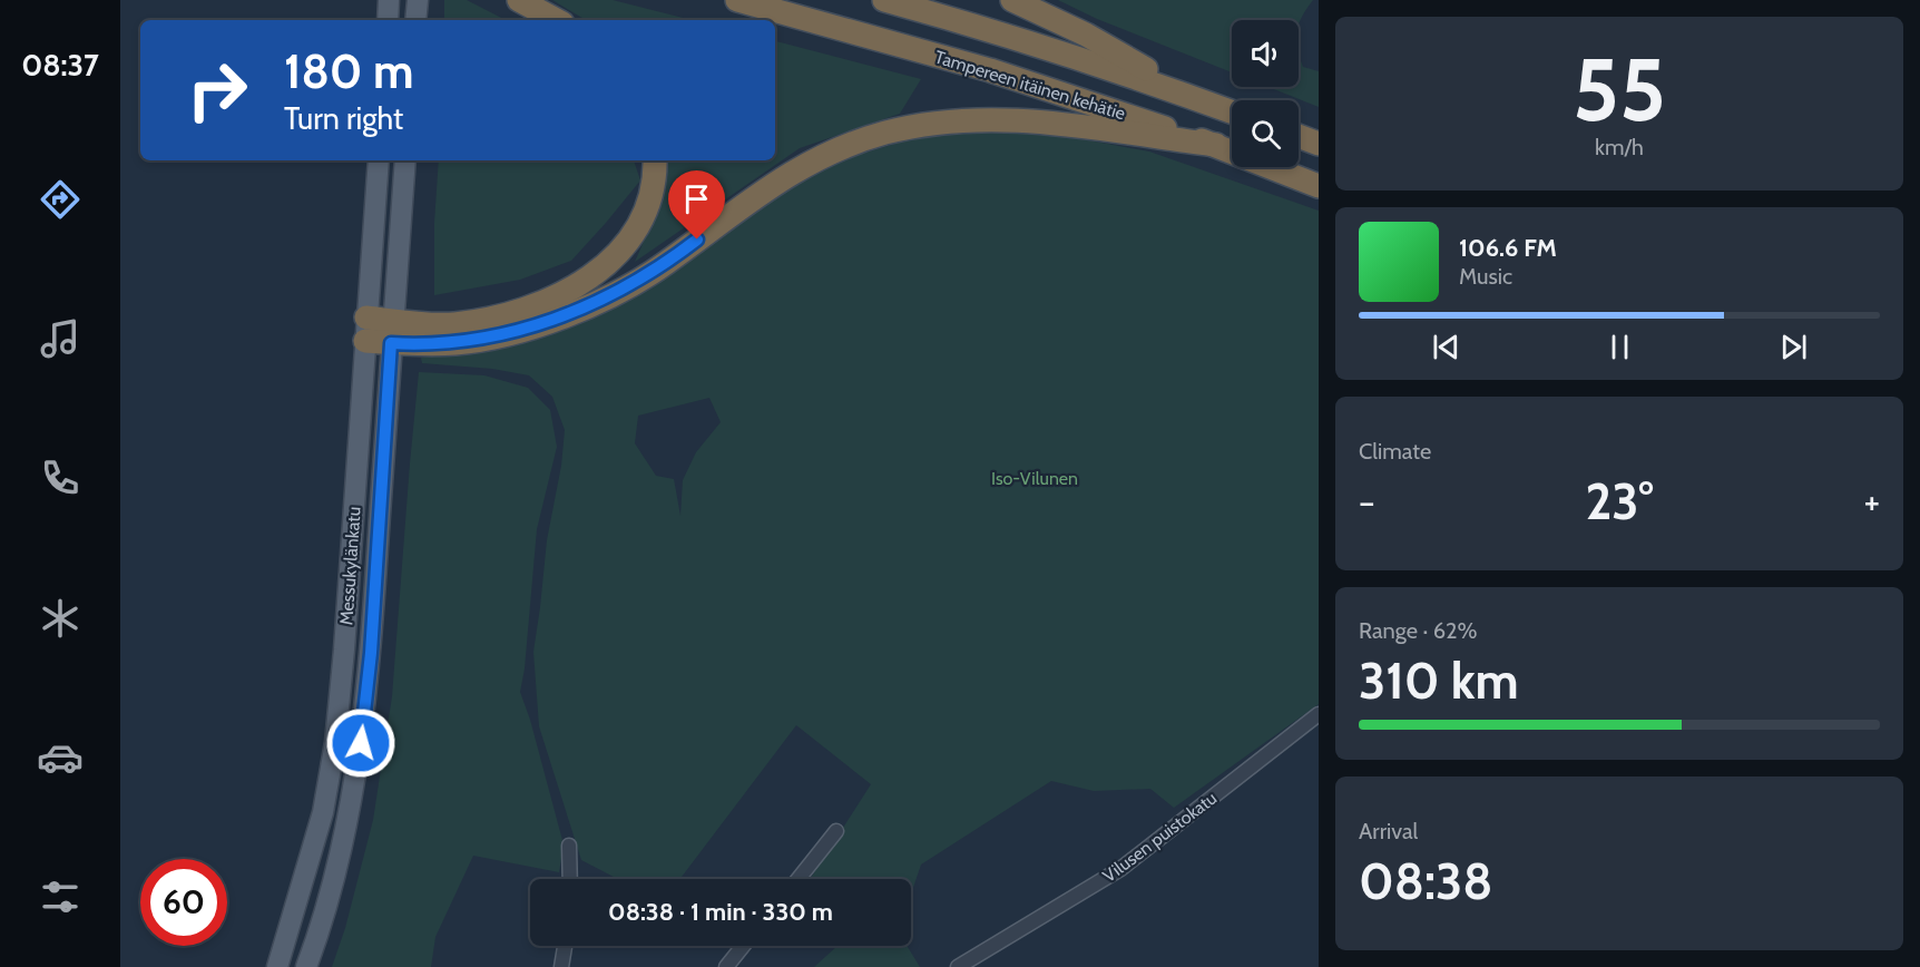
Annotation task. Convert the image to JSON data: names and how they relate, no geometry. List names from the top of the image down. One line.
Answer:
{"streets":{"highway":["Tampereen itäinen kehätie"],"main road":["Messukylänkatu"],"street":["Vilusen puistokatu"]},"parks":["Iso-Vilunen"],"page":{"tabs":"08:37","tile":[["55","km/h"],"Climate",["Range · 62%","310 km"],["Arrival","08:38"]],"turn":["180 m","Turn right"],"song":["106.6 FM","Music"],"heat":["−","23°","+"],"limit":"60","trip":"08:38 · 1 min · 330 m"}}
